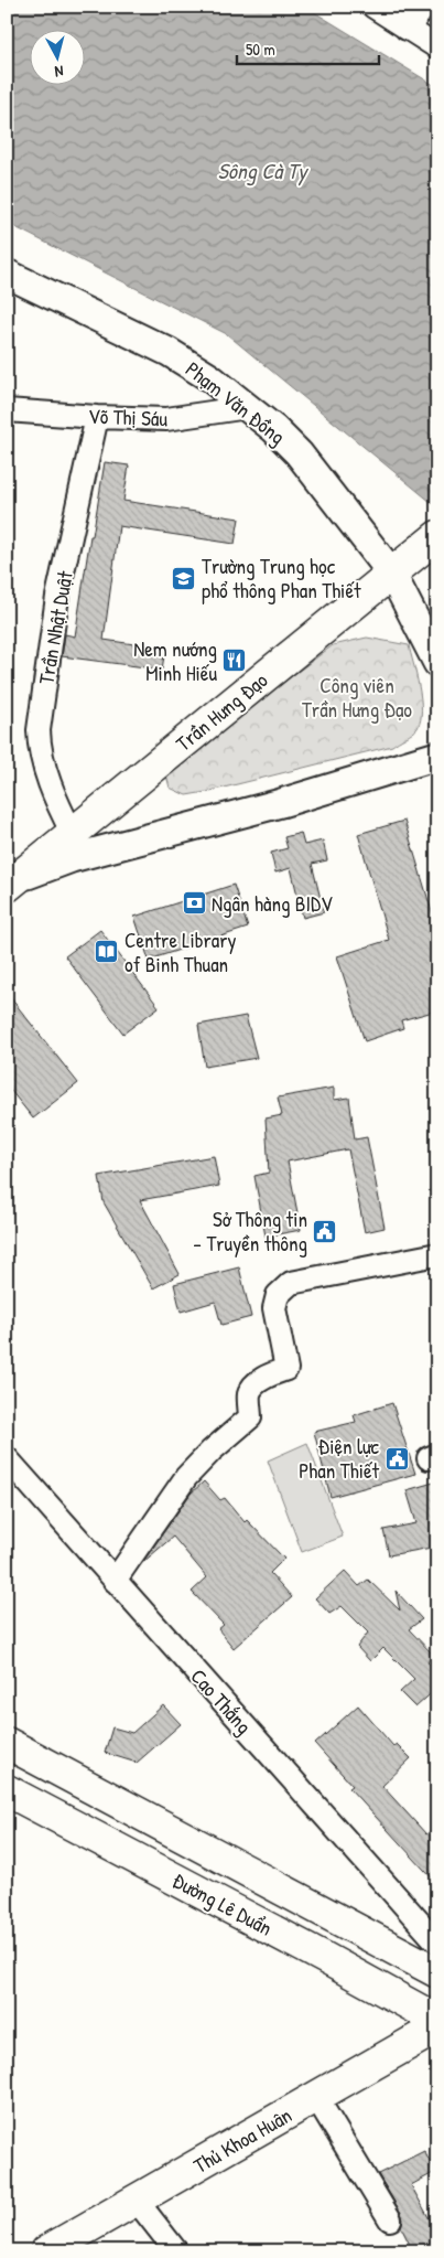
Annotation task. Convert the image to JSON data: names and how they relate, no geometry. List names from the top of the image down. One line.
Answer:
{"streets":{"main road":["Trần Hưng Đạo","Đường Lê Duẩn","Thủ Khoa Huân"],"street":["Phạm Văn Đồng","Võ Thị Sáu","Trần Nhật Duật","Cao Thắng"]},"crossings":[["Phạm Văn Đồng","Võ Thị Sáu"],["Phạm Văn Đồng","Trần Hưng Đạo"],["Võ Thị Sáu","Trần Nhật Duật"],["Trần Nhật Duật","Trần Hưng Đạo"]],"water":["Sông Cà Ty"],"parks":["Công viên Trần Hưng Đạo"],"places":{"school or university":["Trường Trung học phổ thông Phan Thiết"],"restaurant":["Nem nướng Minh Hiếu"],"bank":["Ngân hàng BIDV"],"library":["Centre Library of Binh Thuan"],"public building":["Sở Thông tin - Truyền thông","Điện lực Phan Thiết"]},"scale_bar":"50 m","north":"bottom"}
